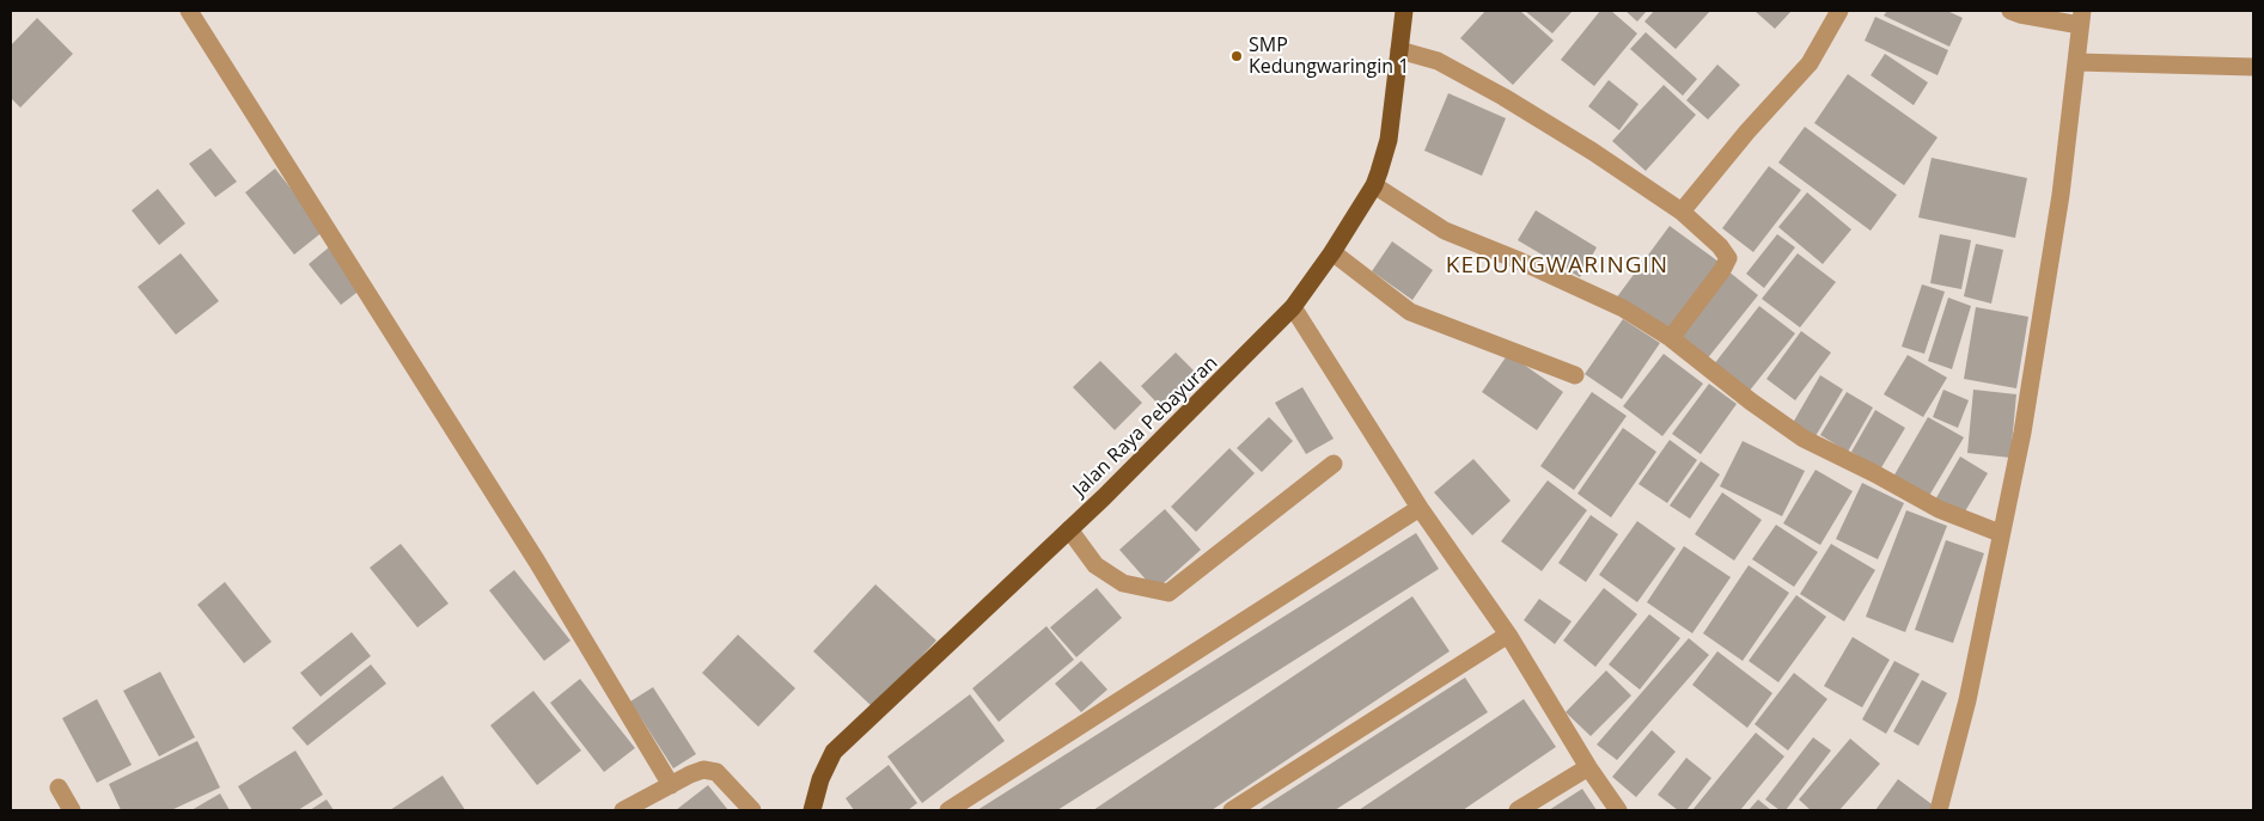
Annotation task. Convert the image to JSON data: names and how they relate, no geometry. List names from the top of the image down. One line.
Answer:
{"streets":{"main road":["Jalan Raya Pebayuran"]},"districts":["KEDUNGWARINGIN"],"places":["SMP Kedungwaringin 1"]}
